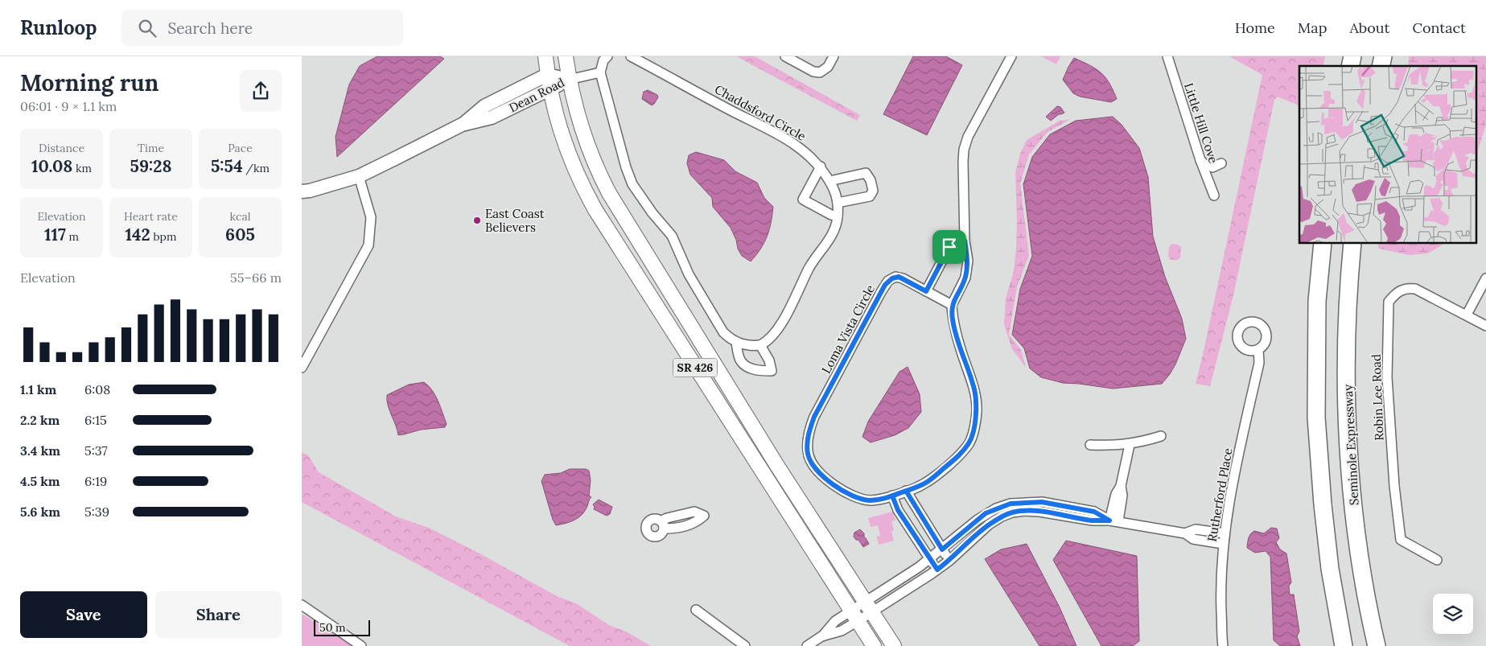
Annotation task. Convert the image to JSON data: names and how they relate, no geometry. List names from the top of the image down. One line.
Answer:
{"streets":{"highway":["Seminole Expressway"],"main road":["Dean Road","SR 426"],"street":["Chaddsford Circle","Little Hill Cove","Loma Vista Circle","Robin Lee Road","Rutherford Place"]},"crossings":[["Dean Road","SR 426"]],"places":["East Coast Believers"],"scale_bar":"50 m","page":{"header":"Runloop","search":"Search here","nav":["Home","Map","About","Contact"],"heading":["Morning run","06:01 · 9 × 1.1 km"],"stats":[["Distance","10.08 km"],["Time","59:28"],["Pace","5:54 /km"],["Elevation","117 m"],["Heart rate","142 bpm"],["kcal","605"]],"chart":["Elevation","55–66 m"],"list":[{"name":"1.1 km","note":"6:08"},{"name":"2.2 km","note":"6:15"},{"name":"3.4 km","note":"5:37"},{"name":"4.5 km","note":"6:19"},{"name":"5.6 km","note":"5:39"}],"buttons":["Save","Share"],"scale":"50 m"}}
